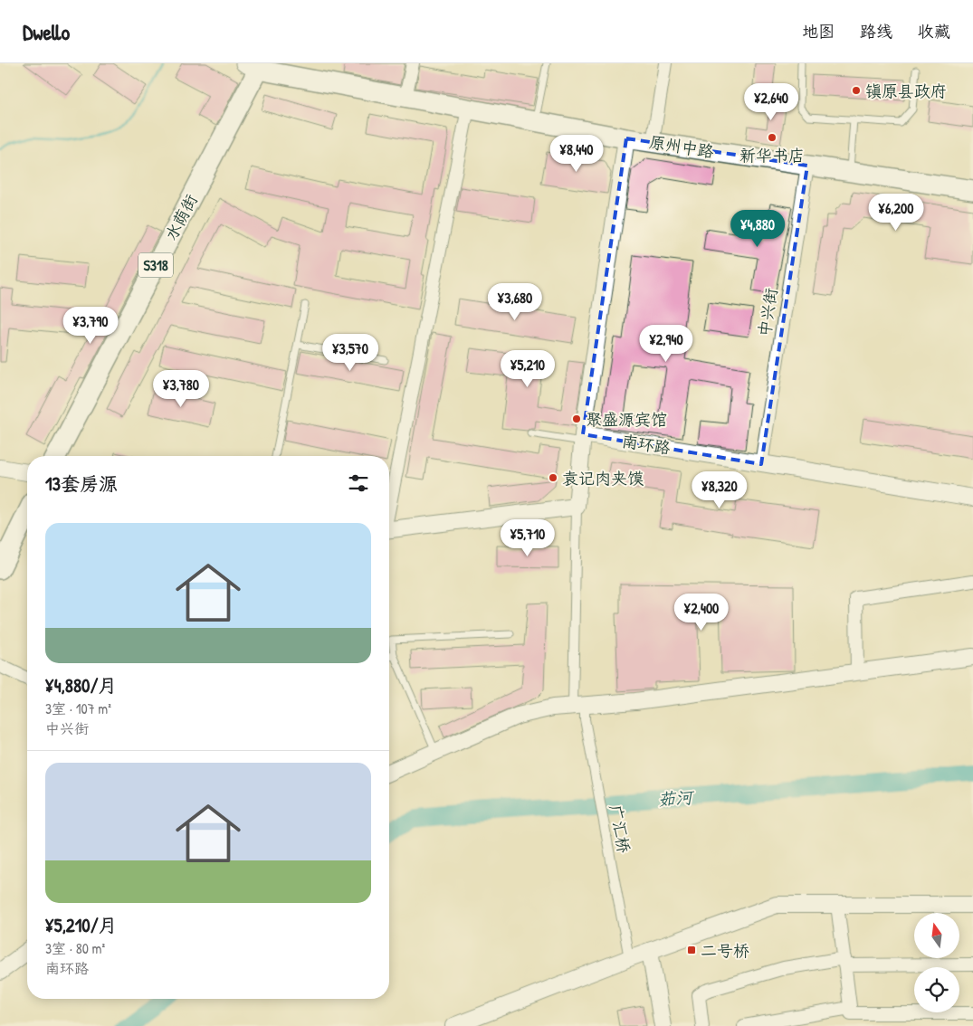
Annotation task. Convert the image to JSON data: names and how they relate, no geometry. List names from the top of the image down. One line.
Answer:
{"streets":{"main road":["原州中路","水荫街","S318"],"street":["中兴街","南环路","广汇桥"]},"crossings":[["原州中路","水荫街"],["原州中路","中兴街"],["中兴街","南环路"]],"water":["茹河"],"places":{"other":["镇原县政府","新华书店","聚盛源宾馆","袁记肉夹馍"],"transit":["二号桥"]},"north":"top","page":{"header":"Dwello","nav":["地图","路线","收藏"],"price":["¥2,640","¥8,440","¥6,200","¥4,880","¥3,680","¥3,790","¥2,940","¥3,570","¥5,210","¥3,780","¥8,320","¥5,710","¥2,400"],"heading":"13套房源","list":[{"name":"¥4,880/月","note":"3室 · 107 m² · 中兴街"},{"name":"¥5,210/月","note":"3室 · 80 m² · 南环路"}]}}
